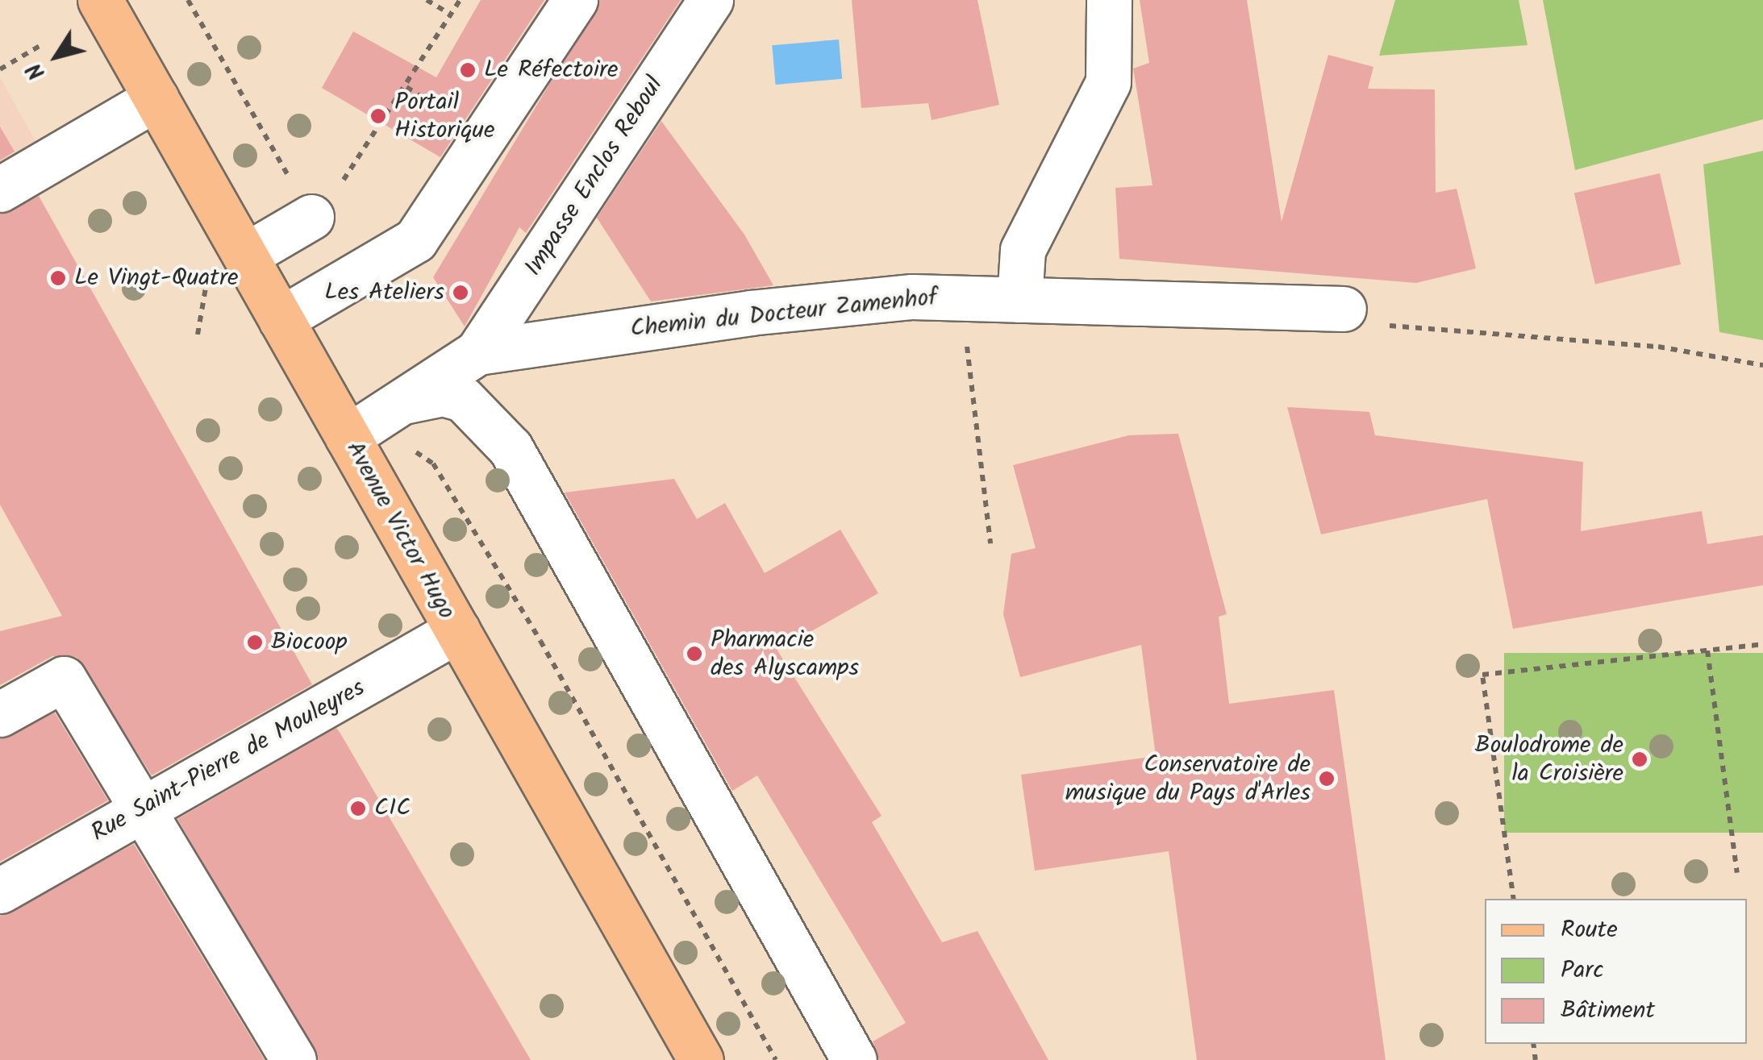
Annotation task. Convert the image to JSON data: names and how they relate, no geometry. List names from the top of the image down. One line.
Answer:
{"streets":{"main road":["Avenue Victor Hugo"],"street":["Impasse Enclos Reboul","Chemin du Docteur Zamenhof","Rue Saint-Pierre de Mouleyres"]},"crossings":[["Impasse Enclos Reboul","Chemin du Docteur Zamenhof"],["Chemin du Docteur Zamenhof","Avenue Victor Hugo"],["Avenue Victor Hugo","Rue Saint-Pierre de Mouleyres"]],"places":["Le Réfectoire","Portail Historique","Le Vingt-Quatre","Les Ateliers","Biocoop","Pharmacie des Alyscamps","Boulodrome de la Croisière","Conservatoire de musique du Pays d'Arles","CIC"],"legend":["Route","Parc","Bâtiment"],"north":"bottom left"}
